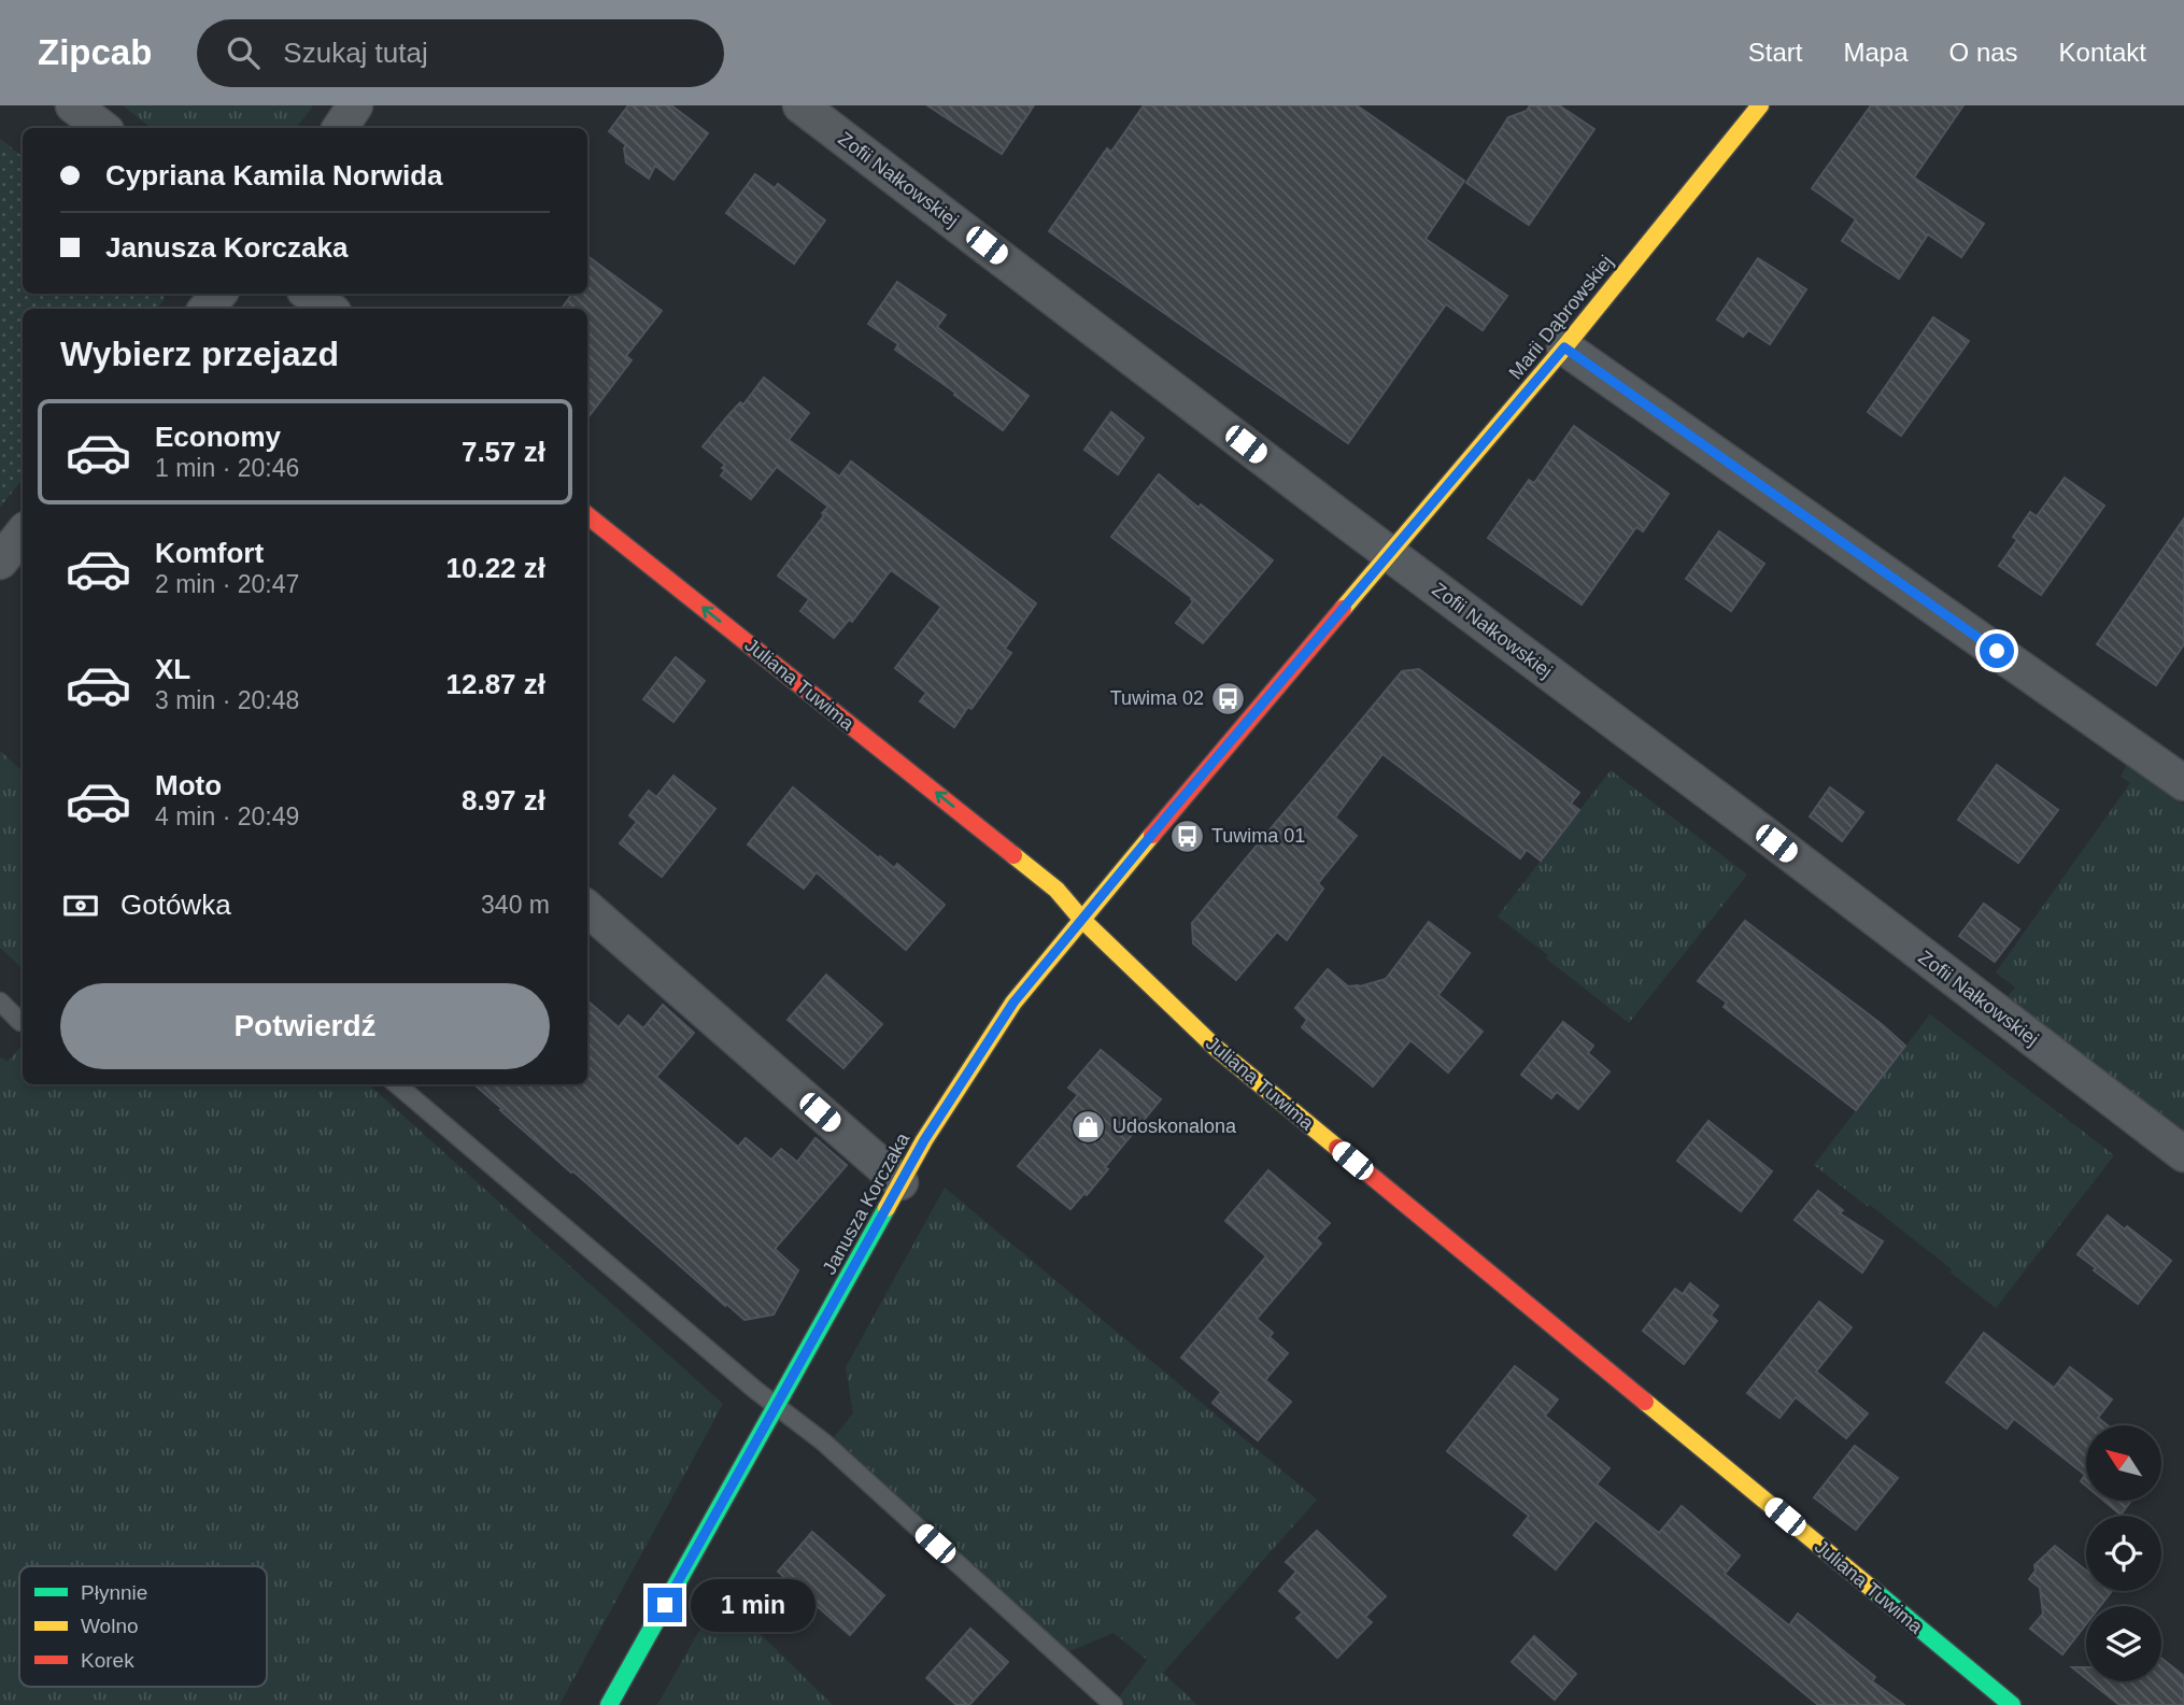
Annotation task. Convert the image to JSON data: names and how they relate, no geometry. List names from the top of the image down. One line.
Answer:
{"streets":{"street":["Zofii Nałkowskiej","Marii Dąbrowskiej","Juliana Tuwima","Janusza Korczaka"]},"crossings":[["Zofii Nałkowskiej","Marii Dąbrowskiej"],["Zofii Nałkowskiej","Janusza Korczaka"],["Marii Dąbrowskiej","Janusza Korczaka"],["Juliana Tuwima","Janusza Korczaka"]],"places":{"bus stop":["Tuwima 02","Tuwima 01"],"shop":["Udoskonalona"]},"legend":["Płynnie","Wolno","Korek"],"north":"top left","page":{"header":"Zipcab","search":"Szukaj tutaj","nav":["Start","Mapa","O nas","Kontakt"],"banner":["Cypriana Kamila Norwida","Janusza Korczaka"],"heading":"Wybierz przejazd","list":[{"name":"Economy","note":"1 min · 20:46","value":"7.57 zł"},{"name":"Komfort","note":"2 min · 20:47","value":"10.22 zł"},{"name":"XL","note":"3 min · 20:48","value":"12.87 zł"},{"name":"Moto","note":"4 min · 20:49","value":"8.97 zł"}],"pay":["Gotówka","340 m"],"buttons":"Potwierdź","bubble":"1 min"}}
